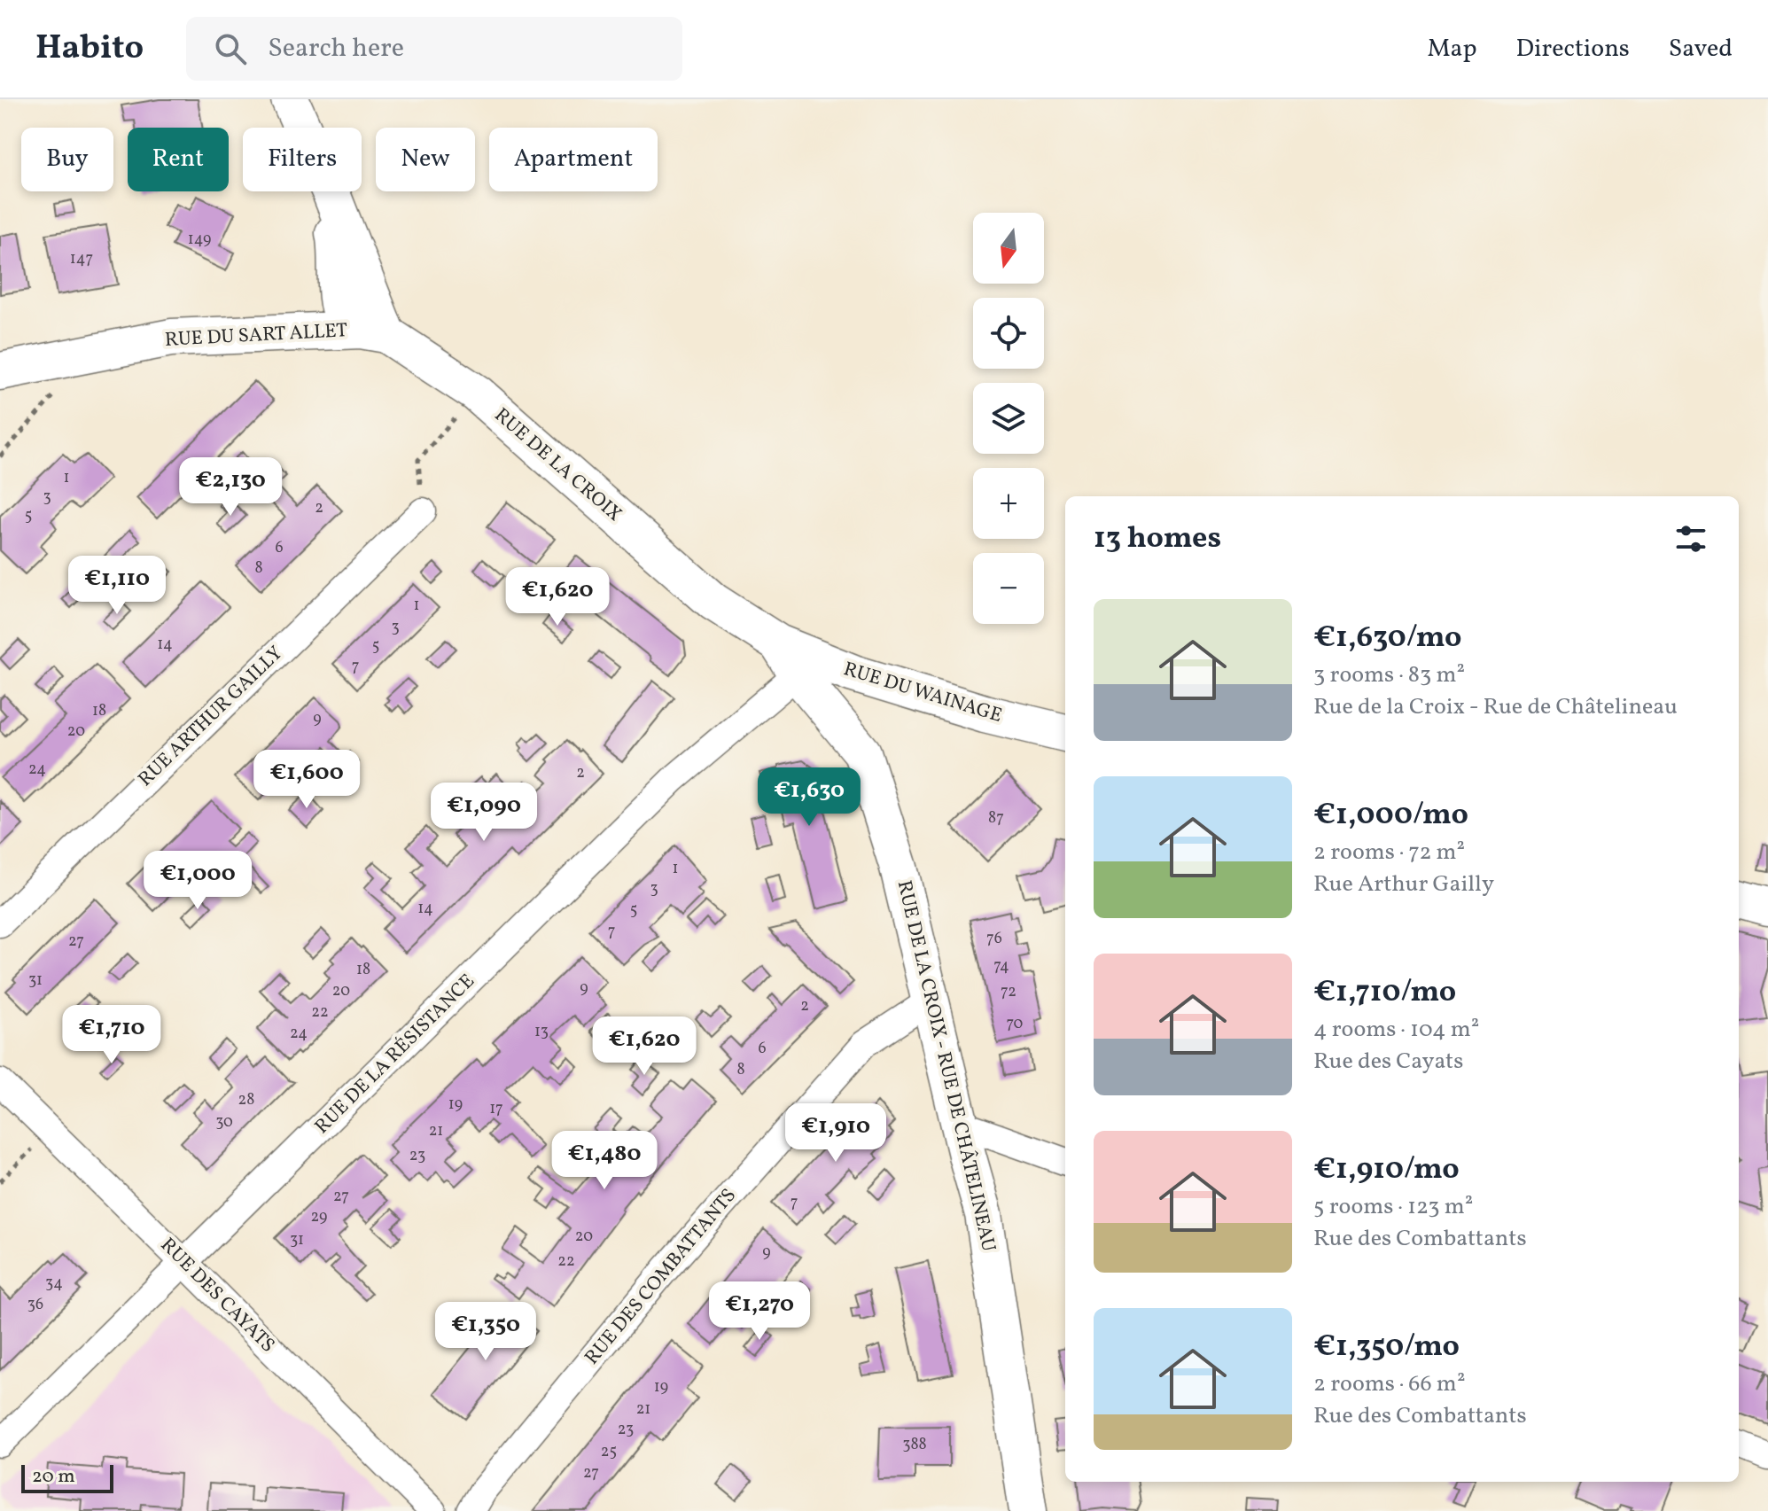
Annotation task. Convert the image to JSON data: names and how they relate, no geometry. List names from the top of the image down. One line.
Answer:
{"streets":{"street":["RUE DU SART ALLET","RUE DE LA CROIX","RUE DU WAINAGE","RUE ARTHUR GAILLY","RUE DE LA RÉSISTANCE","RUE DE LA CROIX - RUE DE CHÂTELINEAU","RUE DES COMBATTANTS","RUE DES CAYATS"]},"crossings":[["RUE DU SART ALLET","RUE DE LA CROIX"],["RUE DE LA CROIX","RUE DU WAINAGE"],["RUE DE LA CROIX","RUE DE LA RÉSISTANCE"],["RUE DE LA CROIX","RUE DE LA CROIX - RUE DE CHÂTELINEAU"],["RUE DE LA RÉSISTANCE","RUE DES CAYATS"],["RUE DE LA CROIX - RUE DE CHÂTELINEAU","RUE DES COMBATTANTS"]],"house_numbers":["149","147","1","3","2","5","6","8","1","3","14","5","7","18","9","20","24","2","87","1","3","14","5","7","76","27","74","18","31","9","20","72","2","22","70","13","24","6","8","28","19","17","30","21","23","27","7","29","20","31","9","22","34","36","19","21","23","388","25","27"],"scale_bar":"20 m","north":"bottom","page":{"header":"Habito","search":"Search here","nav":["Map","Directions","Saved"],"chip":["Buy","Rent","Filters","New","Apartment"],"map_buttons":["+","−"],"price":["€2,130","€1,110","€1,620","€1,600","€1,630","€1,090","€1,000","€1,710","€1,620","€1,910","€1,480","€1,270","€1,350"],"heading":"13 homes","list":[{"name":"€1,630/mo","note":"3 rooms · 83 m² · Rue de la Croix - Rue de Châtelineau"},{"name":"€1,000/mo","note":"2 rooms · 72 m² · Rue Arthur Gailly"},{"name":"€1,710/mo","note":"4 rooms · 104 m² · Rue des Cayats"},{"name":"€1,910/mo","note":"5 rooms · 123 m² · Rue des Combattants"},{"name":"€1,350/mo","note":"2 rooms · 66 m² · Rue des Combattants"}],"scale":"20 m"}}
